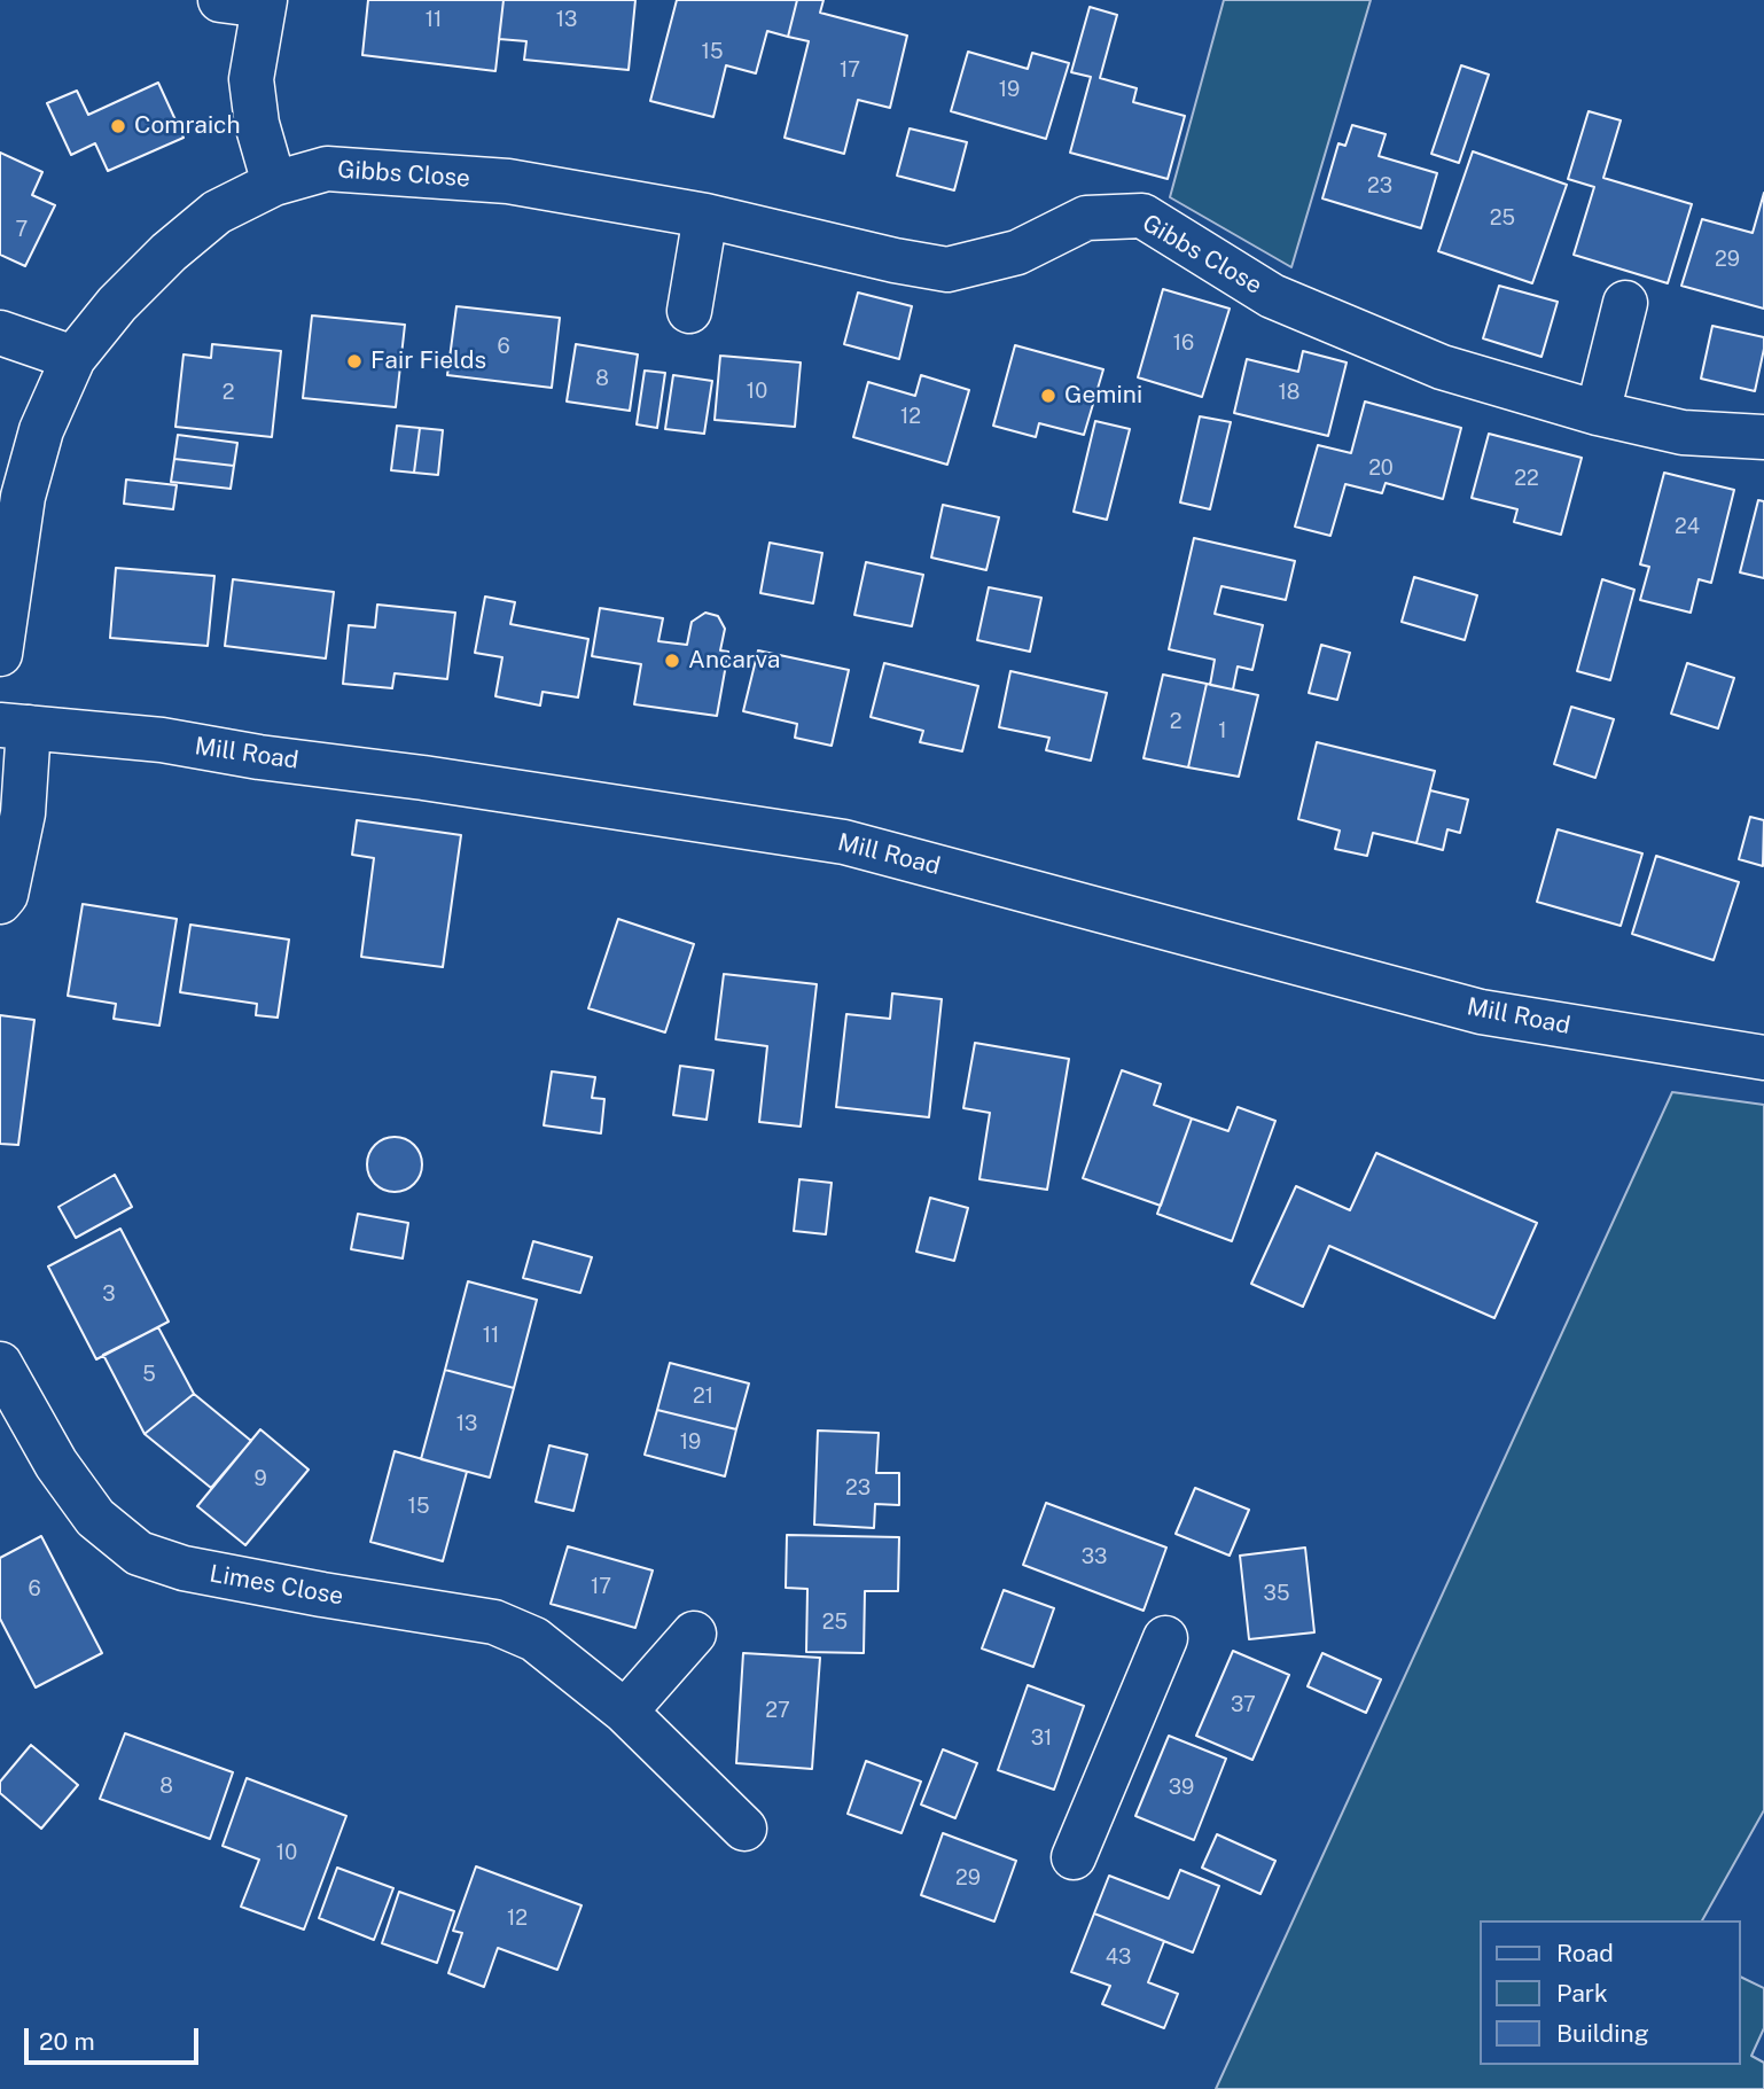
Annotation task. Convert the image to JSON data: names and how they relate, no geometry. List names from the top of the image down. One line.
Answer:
{"streets":{"street":["Gibbs Close","Mill Road","Limes Close"]},"places":["Comraich","Fair Fields","Gemini","Ancarva"],"house_numbers":["11","13","15","17","19","23","25","7","29","16","6","8","10","2","18","12","20","22","24","2","1","3","11","5","21","13","19","9","23","15","33","17","6","35","25","37","27","31","8","39","10","29","12","43"],"legend":["Road","Park","Building"],"scale_bar":"20 m"}
